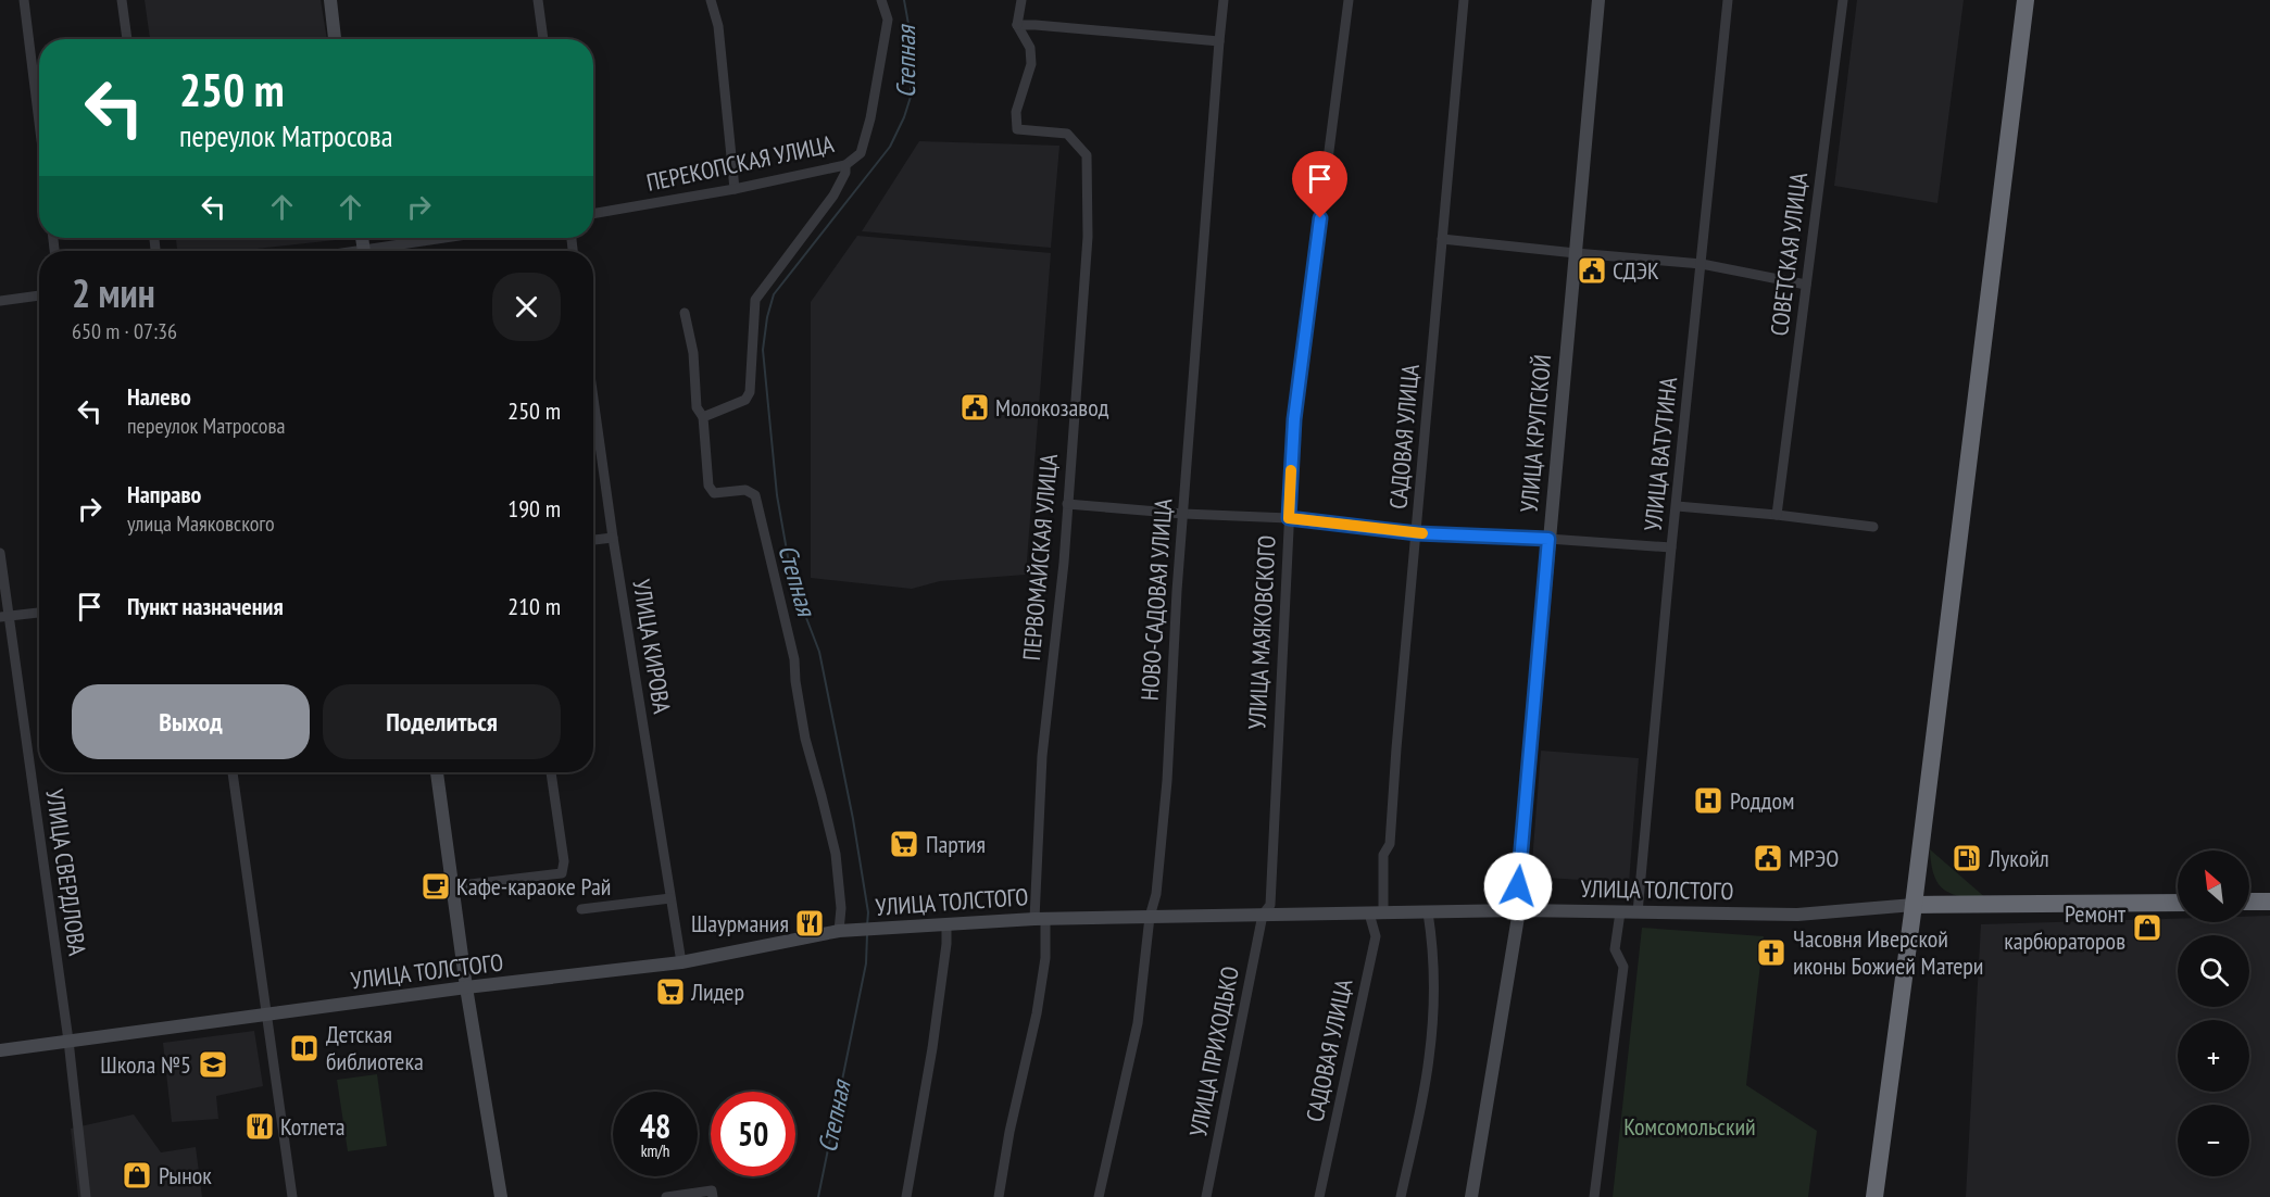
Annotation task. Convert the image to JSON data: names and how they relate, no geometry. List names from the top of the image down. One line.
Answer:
{"streets":{"main road":["УЛИЦА КРУПСКОЙ","УЛИЦА ТОЛСТОГО"],"street":["ПЕРЕКОПСКАЯ УЛИЦА","СОВЕТСКАЯ УЛИЦА","САДОВАЯ УЛИЦА","УЛИЦА ВАТУТИНА","ПЕРВОМАЙСКАЯ УЛИЦА","НОВО-САДОВАЯ УЛИЦА","УЛИЦА МАЯКОВСКОГО","УЛИЦА КИРОВА","УЛИЦА СВЕРДЛОВА","УЛИЦА ПРИХОДЬКО"]},"crossings":[["УЛИЦА КРУПСКОЙ","УЛИЦА ТОЛСТОГО"],["САДОВАЯ УЛИЦА","УЛИЦА ТОЛСТОГО"],["УЛИЦА ВАТУТИНА","УЛИЦА ТОЛСТОГО"],["ПЕРВОМАЙСКАЯ УЛИЦА","УЛИЦА ТОЛСТОГО"],["НОВО-САДОВАЯ УЛИЦА","УЛИЦА ТОЛСТОГО"],["УЛИЦА МАЯКОВСКОГО","УЛИЦА ТОЛСТОГО"],["УЛИЦА МАЯКОВСКОГО","УЛИЦА ПРИХОДЬКО"],["УЛИЦА КИРОВА","УЛИЦА ТОЛСТОГО"],["УЛИЦА СВЕРДЛОВА","УЛИЦА ТОЛСТОГО"],["УЛИЦА ТОЛСТОГО","УЛИЦА ПРИХОДЬКО"]],"water":["Степная"],"parks":["Комсомольский"],"places":{"public building":["СДЭК","Молокозавод","МРЭО"],"hospital":["Роддом"],"supermarket":["Партия","Лидер"],"fuel station":["Лукойл"],"cafe":["Кафе-караоке Рай"],"restaurant":["Шаурмания","Котлета"],"shop":["Ремонт карбюраторов","Рынок"],"church":["Часовня Иверской иконы Божией Матери"],"library":["Детская библиотека"],"school or university":["Школа №5"]},"north":"top left","page":{"turn":["250 m","переулок Матросова"],"heading":["2 мин","650 m · 07:36"],"list":[{"name":"Налево","note":"переулок Матросова","value":"250 m"},{"name":"Направо","note":"улица Маяковского","value":"190 m"},{"name":"Пункт назначения","value":"210 m"}],"buttons":["Выход","Поделиться"],"map_buttons":["+","−"],"speed":"48 km/h","limit":"50"}}
